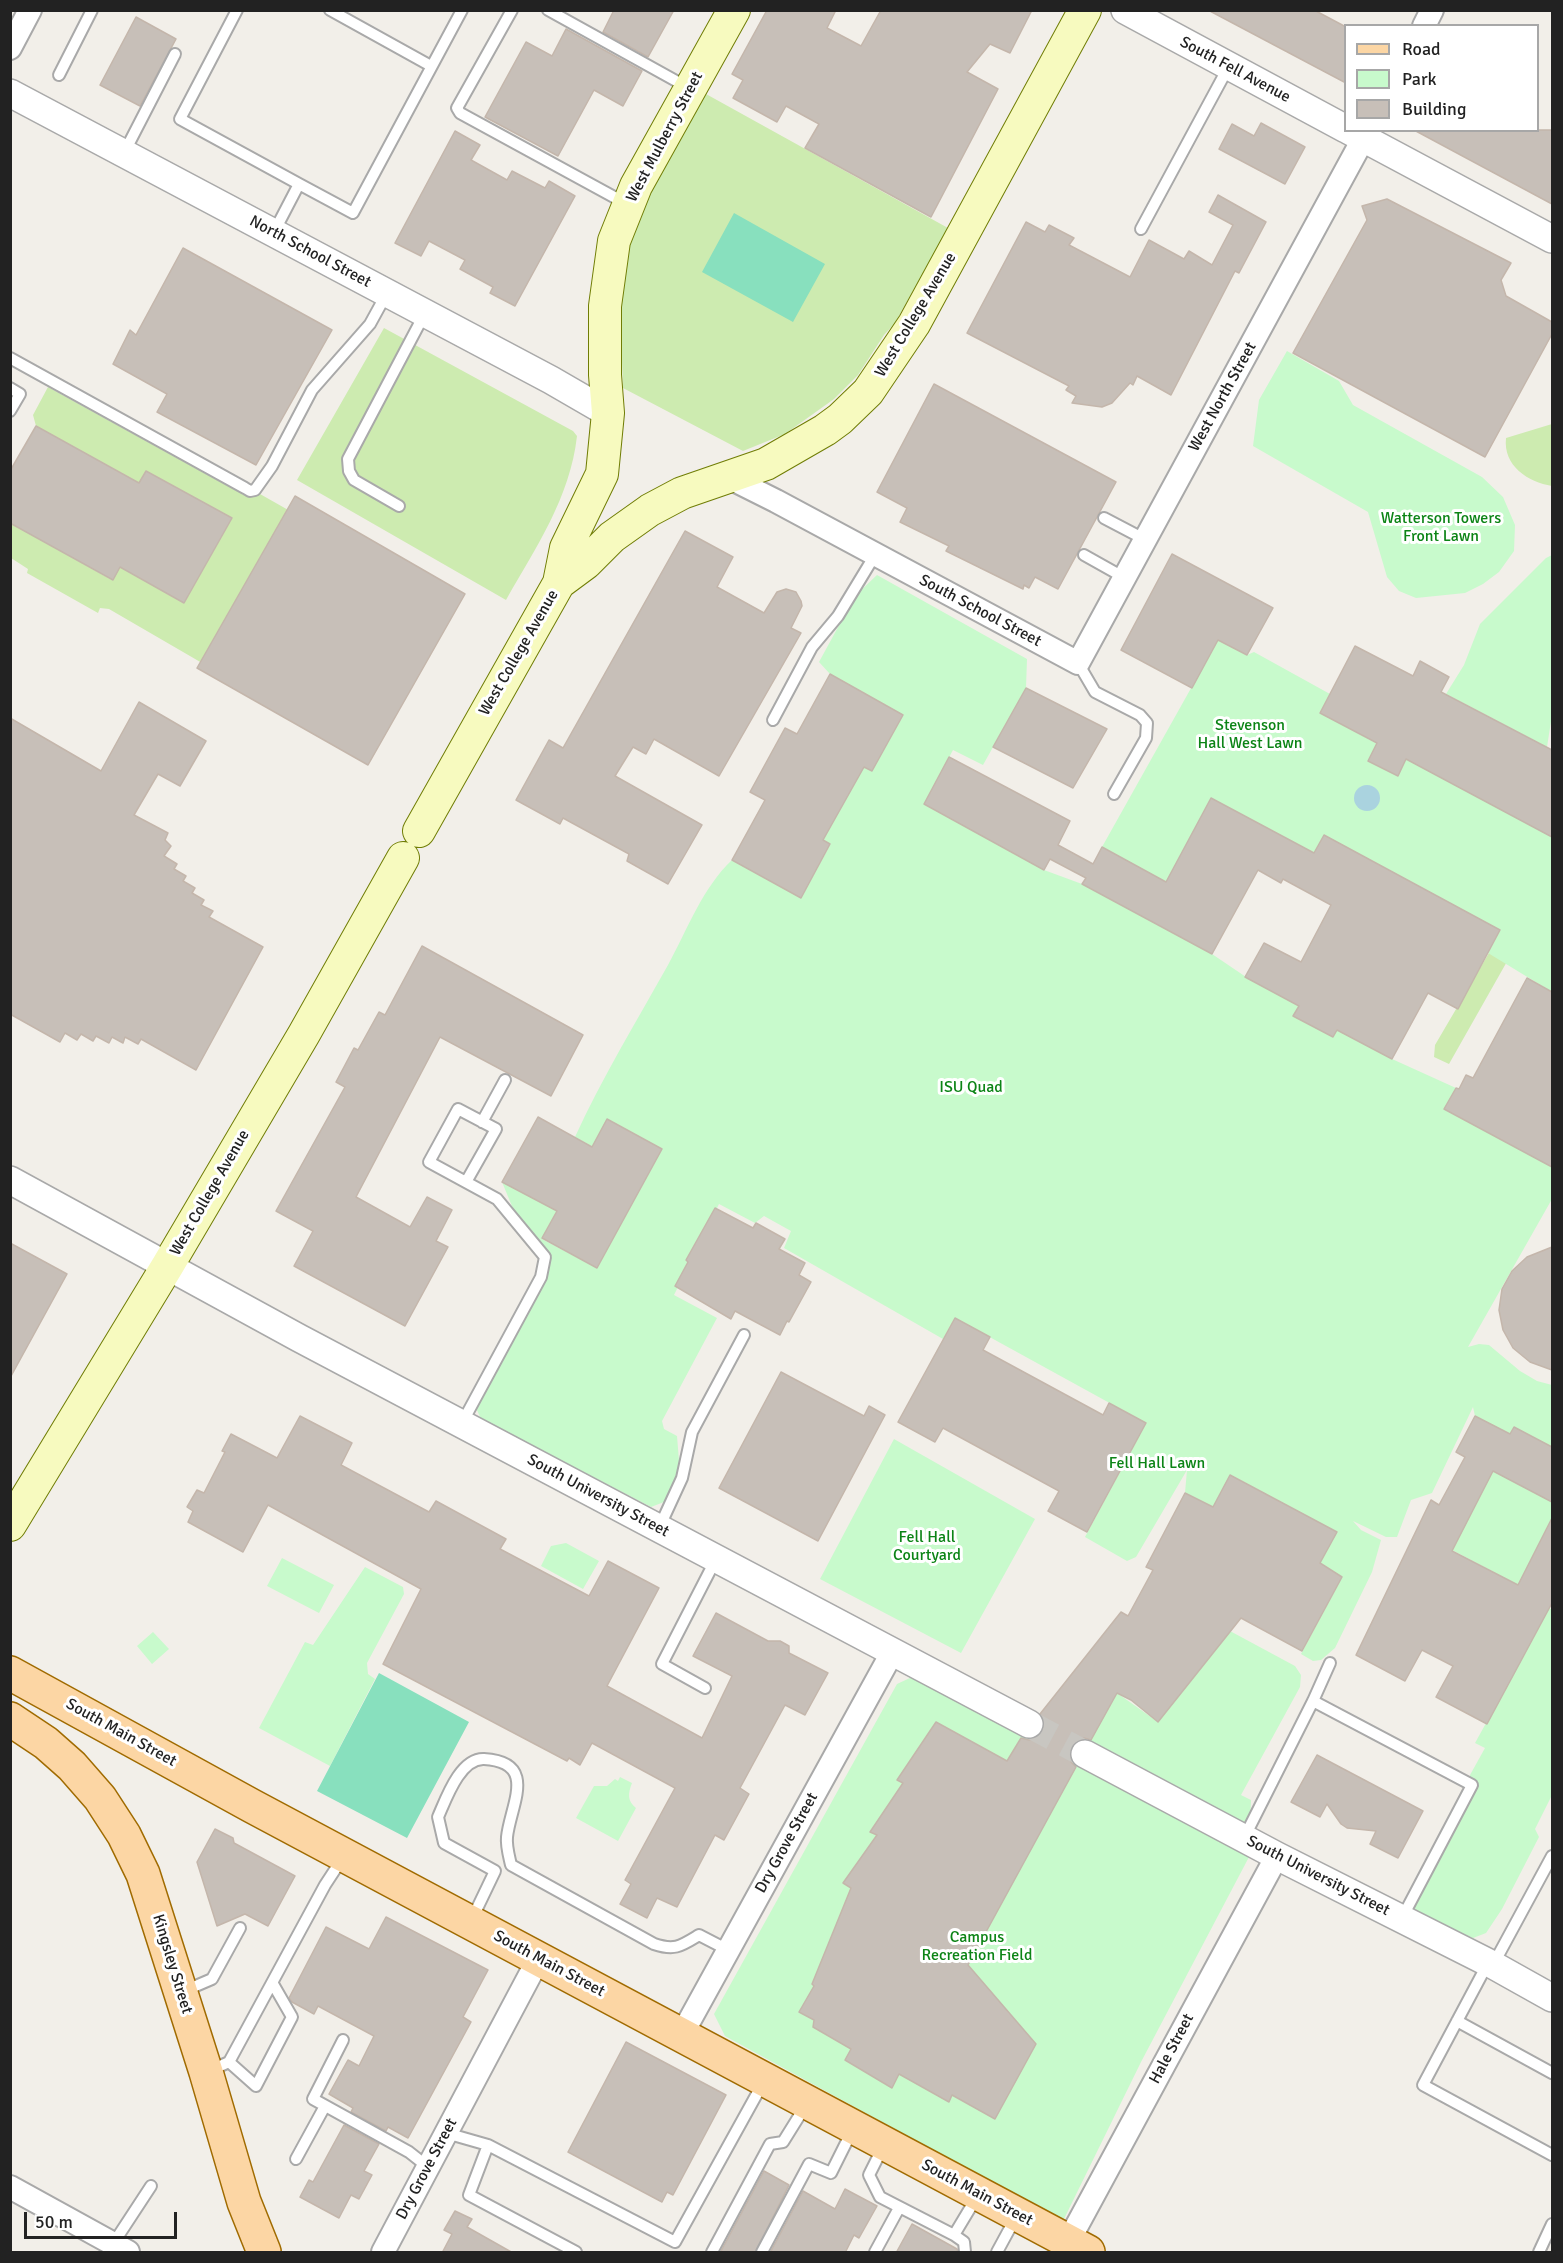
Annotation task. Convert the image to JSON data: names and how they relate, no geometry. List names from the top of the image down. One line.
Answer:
{"streets":{"main road":["West Mulberry Street","West College Avenue","South Main Street","Kingsley Street"],"street":["South Fell Avenue","North School Street","West North Street","South School Street","South University Street","Dry Grove Street","Hale Street"]},"crossings":[["South Fell Avenue","West North Street"],["West Mulberry Street","North School Street"],["West Mulberry Street","West College Avenue"],["West College Avenue","South School Street"],["West College Avenue","South University Street"],["West North Street","South School Street"],["South University Street","Dry Grove Street"],["South University Street","Hale Street"],["South Main Street","Dry Grove Street"],["South Main Street","Hale Street"]],"parks":["Watterson Towers Front Lawn","Stevenson Hall West Lawn","ISU Quad","Fell Hall Lawn","Fell Hall Courtyard","Campus Recreation Field"],"legend":["Road","Park","Building"],"scale_bar":"50 m"}
